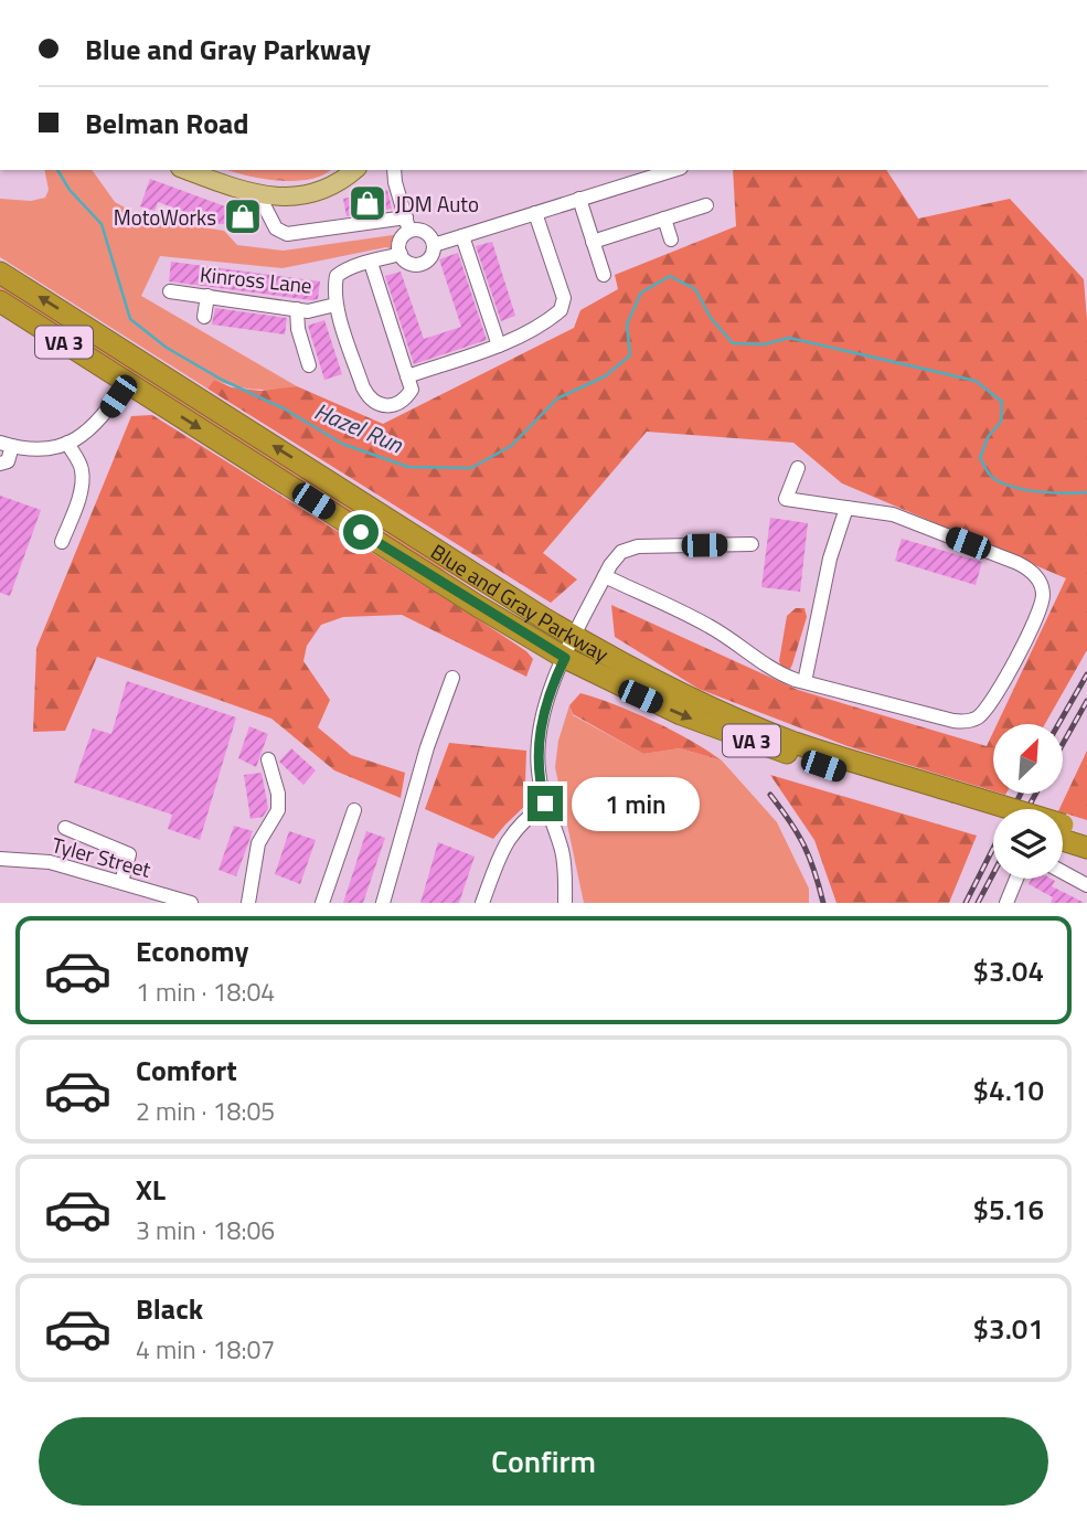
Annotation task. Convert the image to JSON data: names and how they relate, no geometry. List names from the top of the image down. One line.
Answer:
{"streets":{"highway":["VA 3","Blue and Gray Parkway"],"street":["Kinross Lane","Tyler Street"]},"water":["Hazel Run"],"places":{"shop":["JDM Auto","MotoWorks"]},"north":"top right","page":{"banner":["Blue and Gray Parkway","Belman Road"],"bubble":"1 min","list":[{"name":"Economy","note":"1 min · 18:04","value":"$3.04"},{"name":"Comfort","note":"2 min · 18:05","value":"$4.10"},{"name":"XL","note":"3 min · 18:06","value":"$5.16"},{"name":"Black","note":"4 min · 18:07","value":"$3.01"}],"buttons":"Confirm"}}
